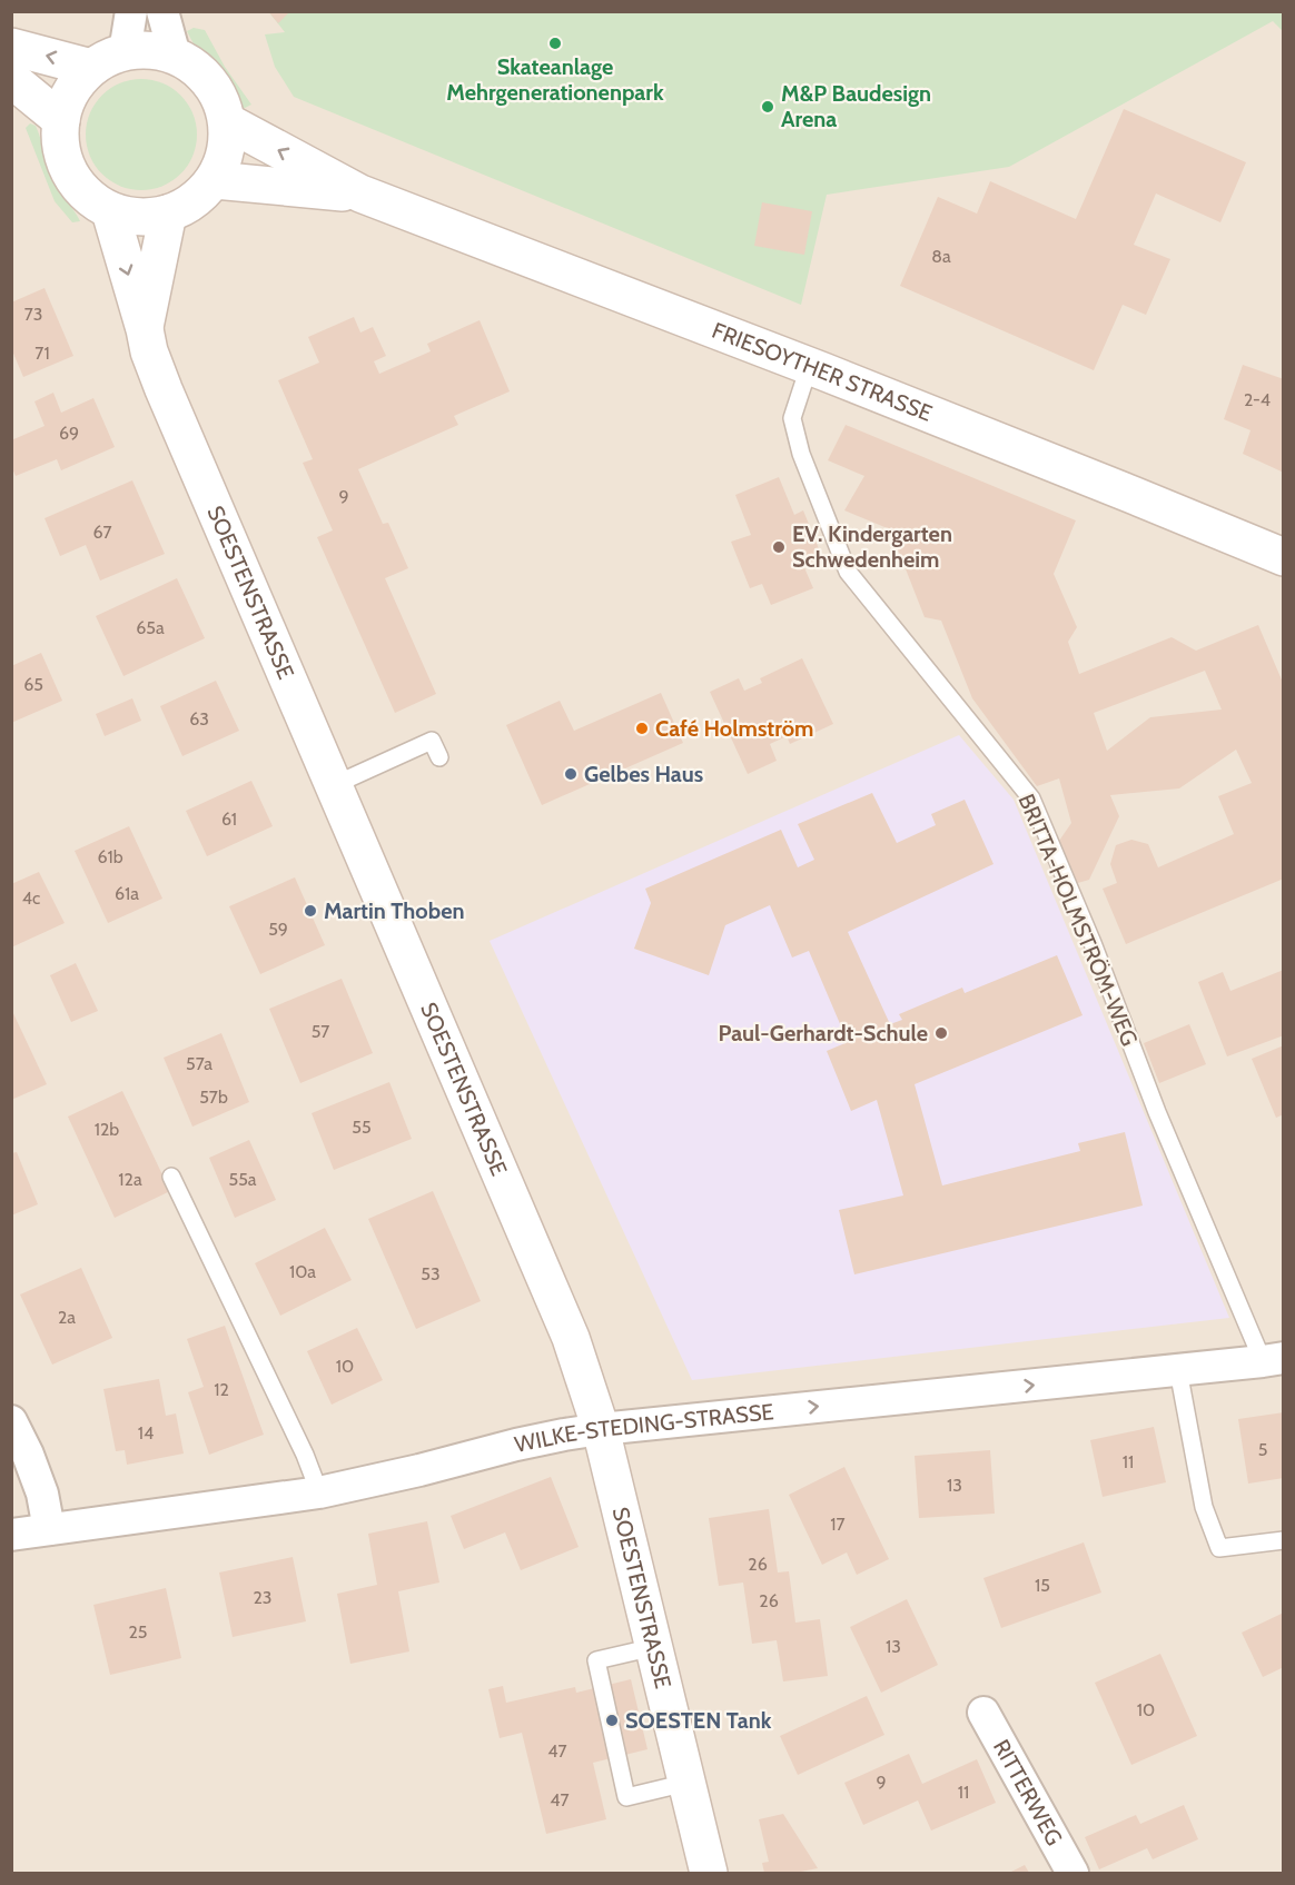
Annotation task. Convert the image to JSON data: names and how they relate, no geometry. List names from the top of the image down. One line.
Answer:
{"streets":{"street":["FRIESOYTHER STRASSE","SOESTENSTRASSE","WILKE-STEDING-STRASSE","RITTERWEG"],"lane":["BRITTA-HOLMSTRÖM-WEG"]},"crossings":[["FRIESOYTHER STRASSE","SOESTENSTRASSE"],["FRIESOYTHER STRASSE","BRITTA-HOLMSTRÖM-WEG"],["SOESTENSTRASSE","WILKE-STEDING-STRASSE"],["BRITTA-HOLMSTRÖM-WEG","WILKE-STEDING-STRASSE"]],"one_way":["WILKE-STEDING-STRASSE"],"places":["Skateanlage Mehrgenerationenpark","M&P Baudesign Arena","EV. Kindergarten Schwedenheim","Café Holmström","Gelbes Haus","Martin Thoben","Paul-Gerhardt-Schule","SOESTEN Tank"],"house_numbers":["8a","73","71","2-4","69","9","67","65a","65","63","61","61b","61a","4c","59","57","57a","57b","55","12b","12a","55a","10a","53","2a","10","12","14","5","11","13","17","26","15","23","26","25","13","10","47","9","11","47"]}
